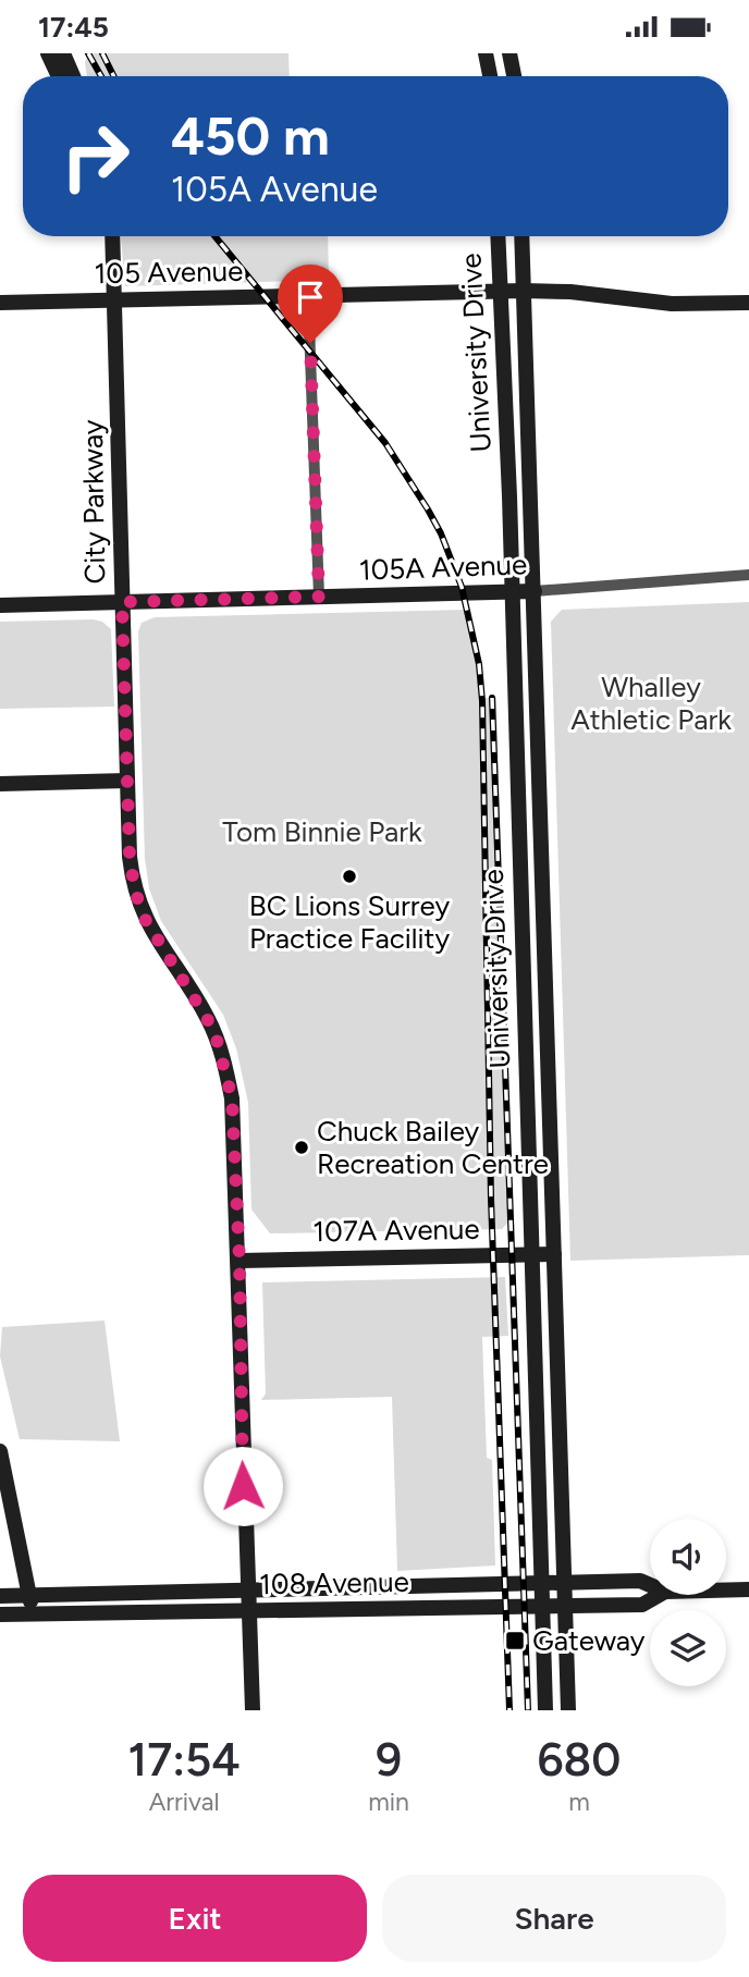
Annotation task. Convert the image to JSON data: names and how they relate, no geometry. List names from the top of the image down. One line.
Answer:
{"streets":{"main road":["105 Avenue","University Drive","City Parkway","105A Avenue","107A Avenue","108 Avenue"]},"crossings":[["105 Avenue","University Drive"],["105 Avenue","City Parkway"],["University Drive","105A Avenue"],["University Drive","107A Avenue"],["University Drive","108 Avenue"],["City Parkway","105A Avenue"],["City Parkway","107A Avenue"],["City Parkway","108 Avenue"]],"parks":["Whalley Athletic Park","Tom Binnie Park"],"places":{"other":["BC Lions Surrey Practice Facility","Chuck Bailey Recreation Centre"],"transit":["Gateway"]},"page":{"status":"17:45","turn":["450 m","105A Avenue"],"eta":["17:54","Arrival","9","min","680","m"],"buttons":["Exit","Share"]}}
